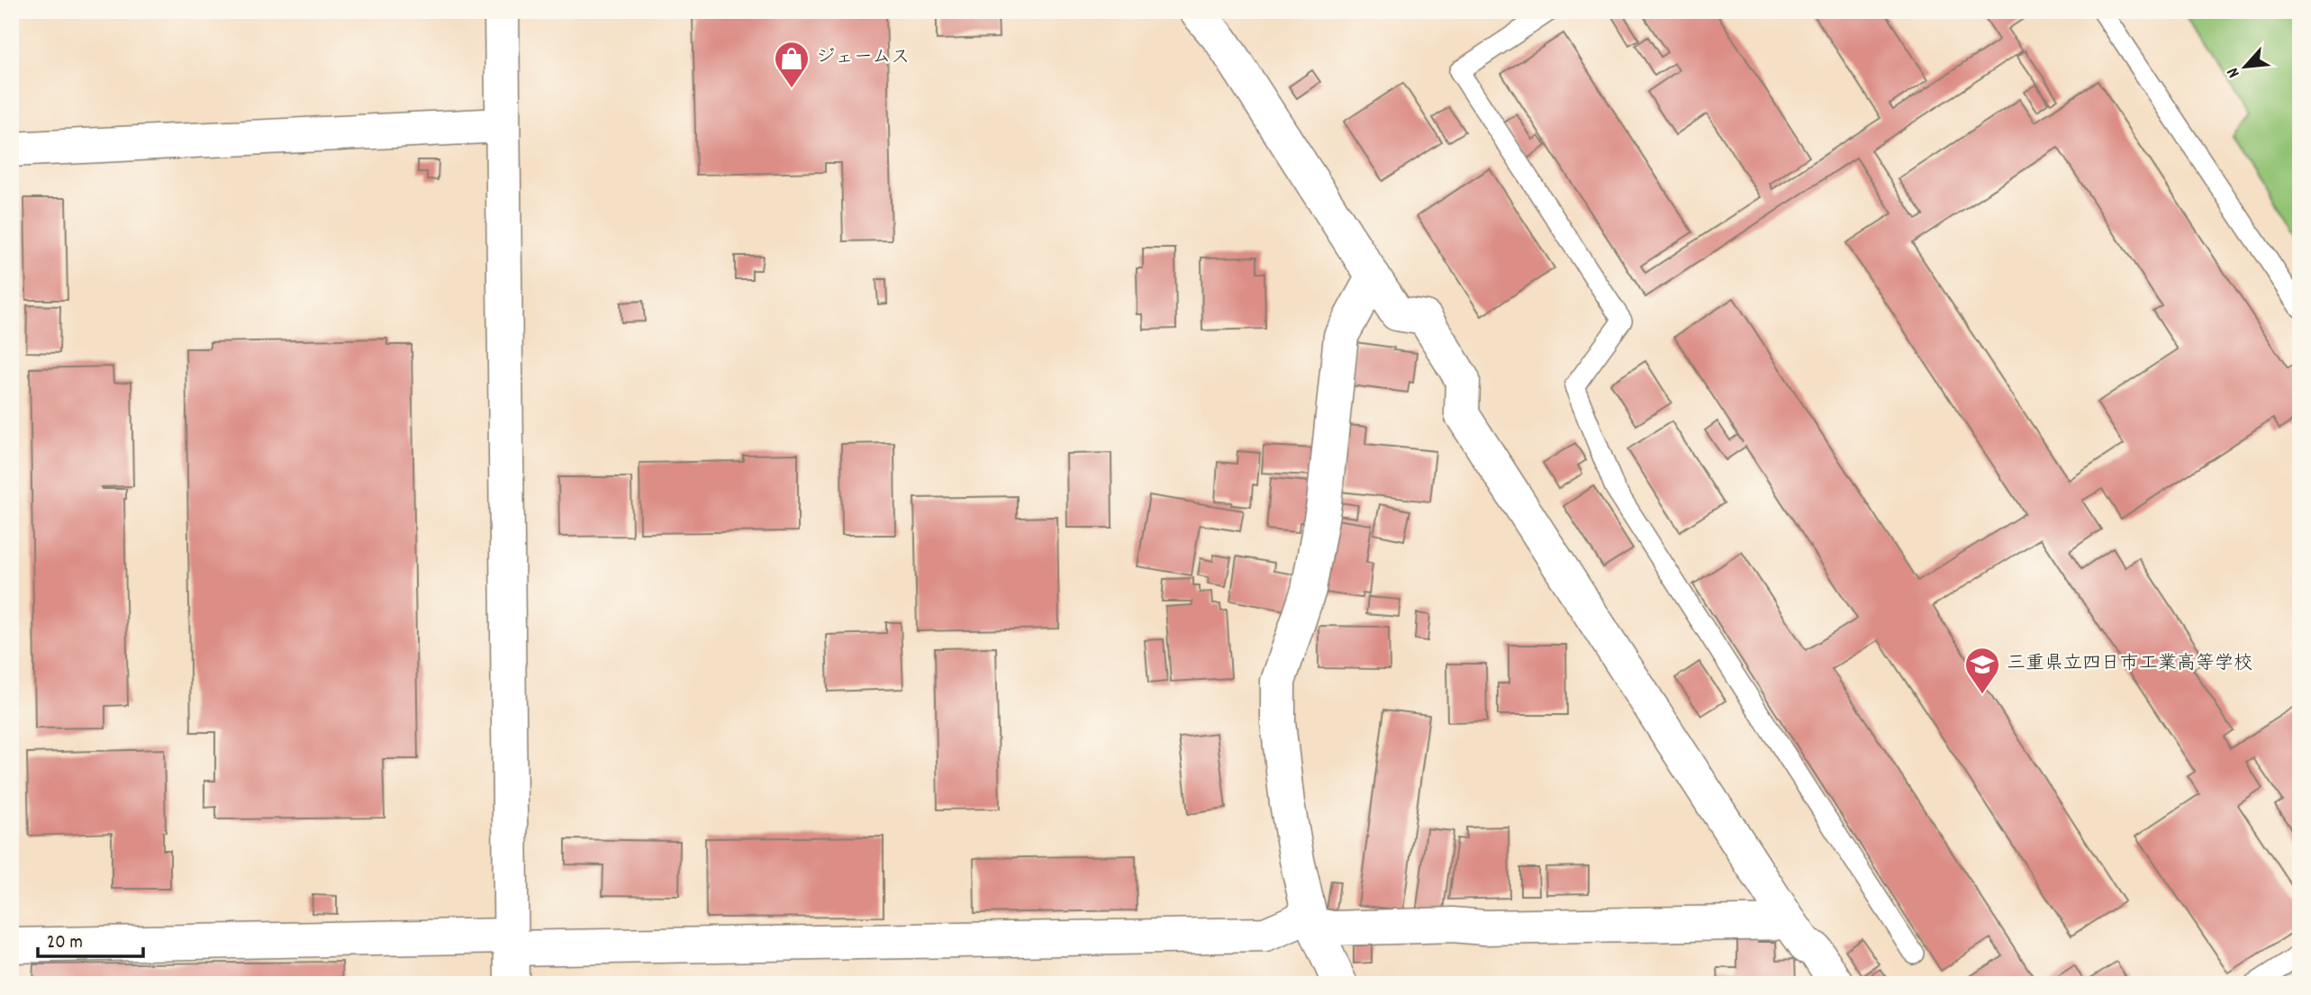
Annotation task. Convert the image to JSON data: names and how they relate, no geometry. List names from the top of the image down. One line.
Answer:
{"places":{"shop":["ジェームス"],"school or university":["三重県立四日市工業高等学校"]},"scale_bar":"20 m","north":"bottom left"}
